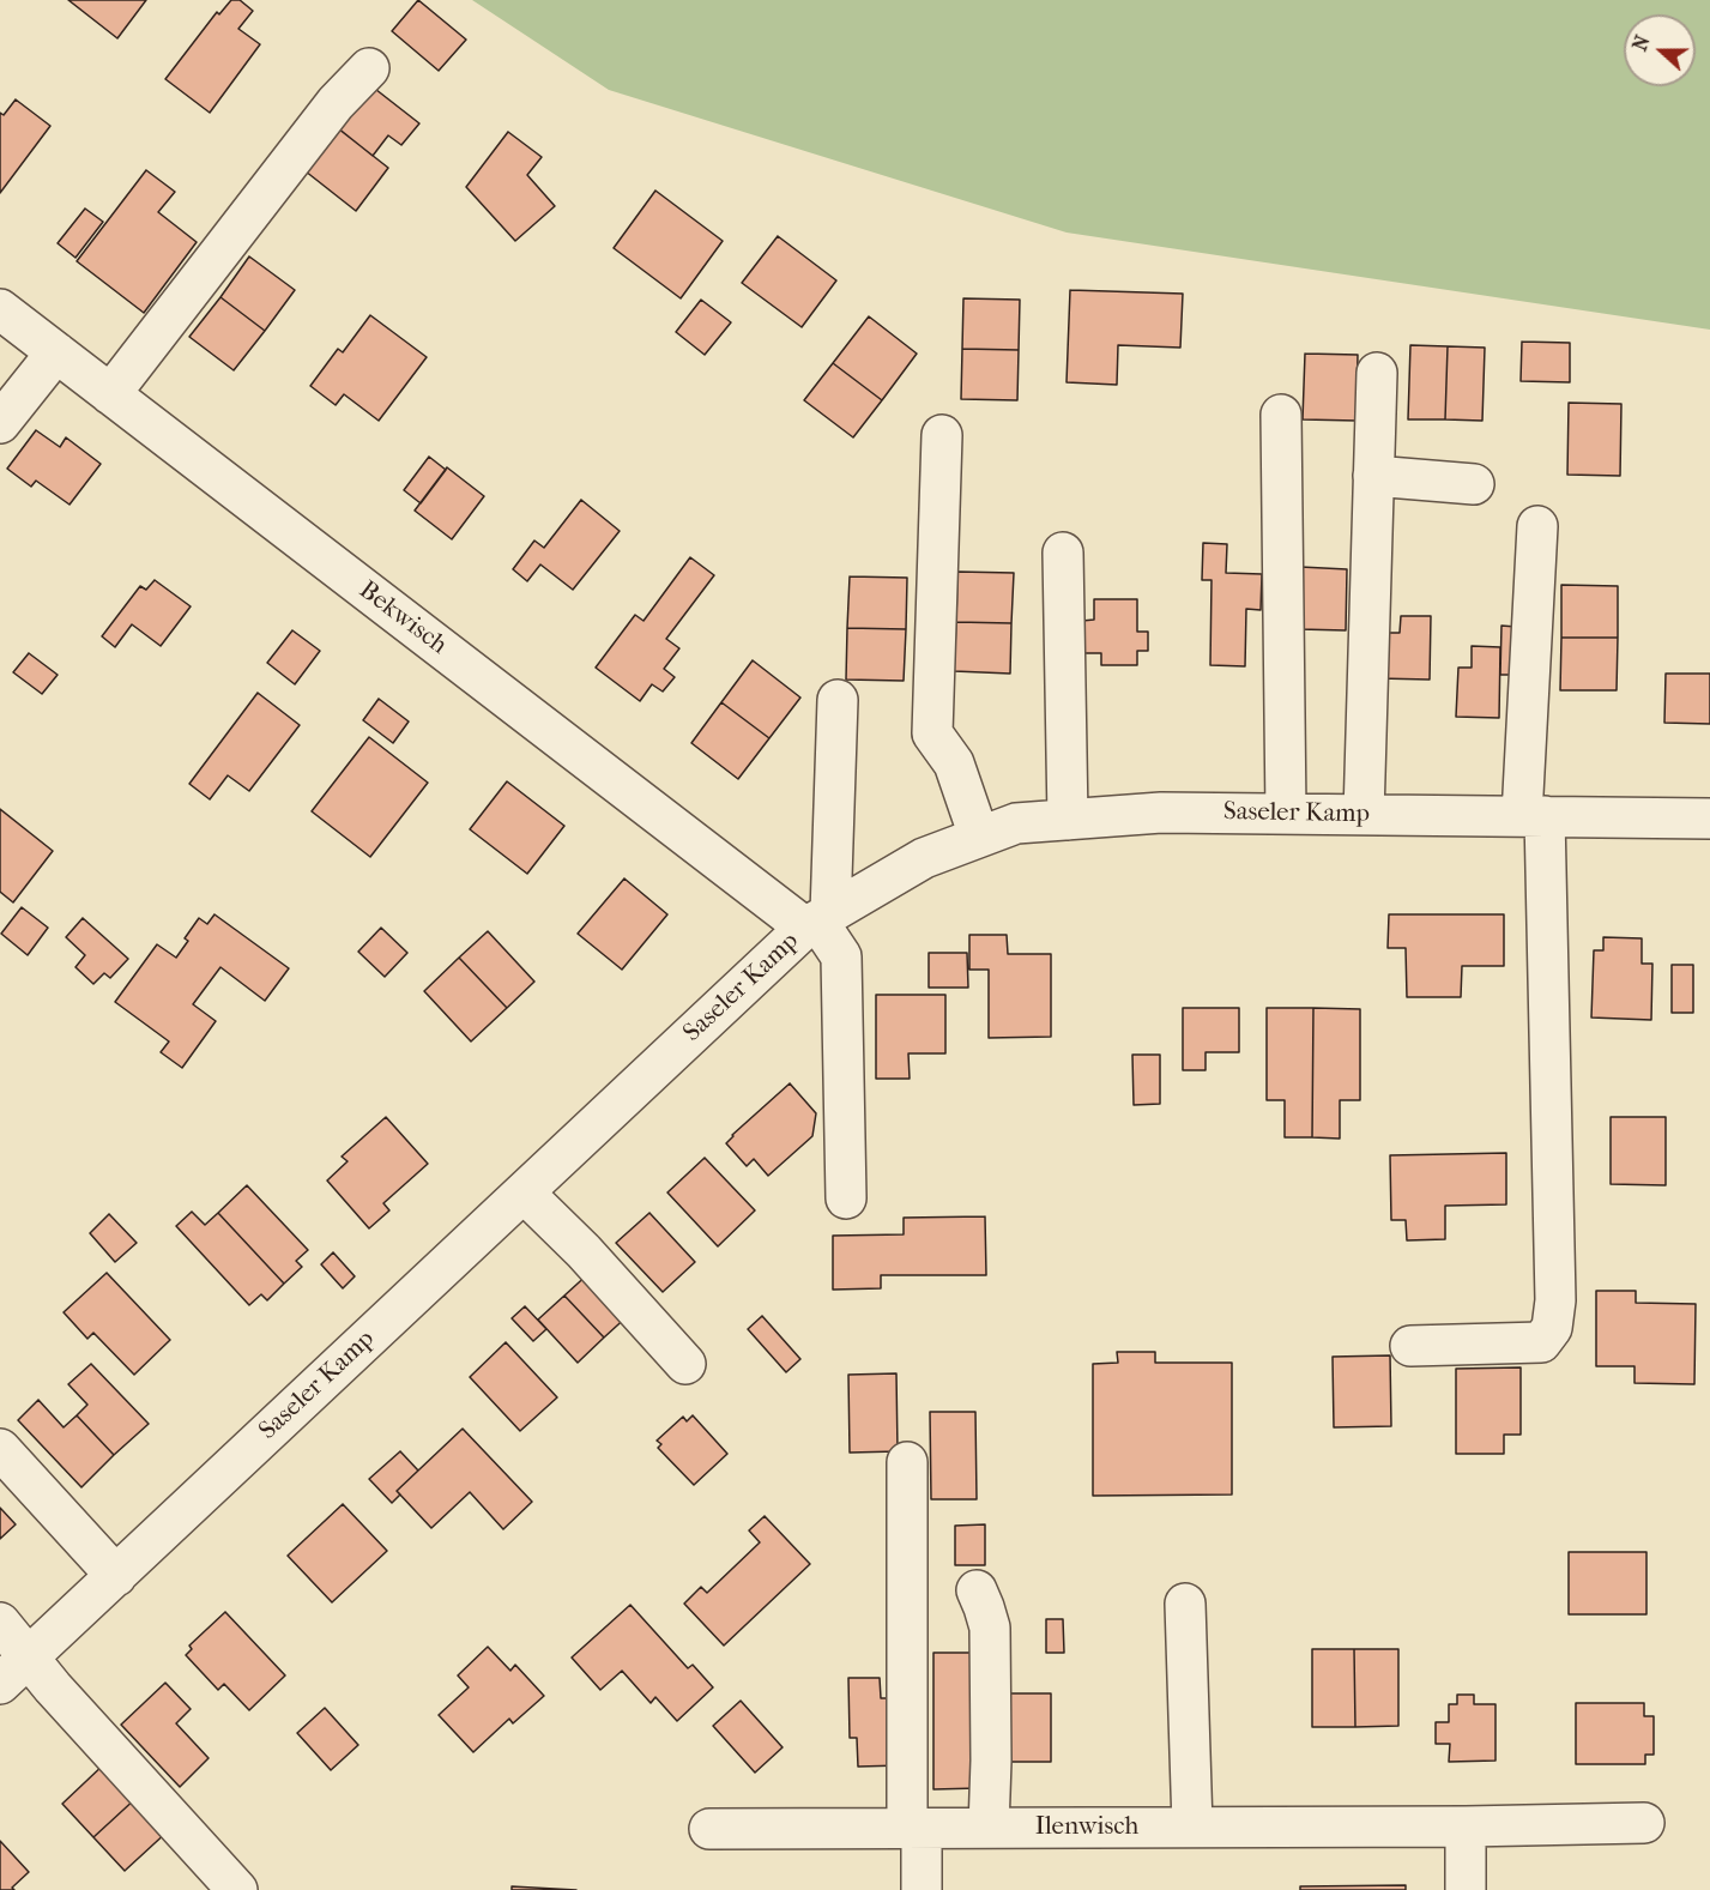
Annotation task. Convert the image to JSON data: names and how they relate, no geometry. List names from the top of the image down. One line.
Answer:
{"streets":{"street":["Bekwisch","Saseler Kamp","Ilenwisch"]},"crossings":[["Bekwisch","Saseler Kamp"]],"north":"left"}
